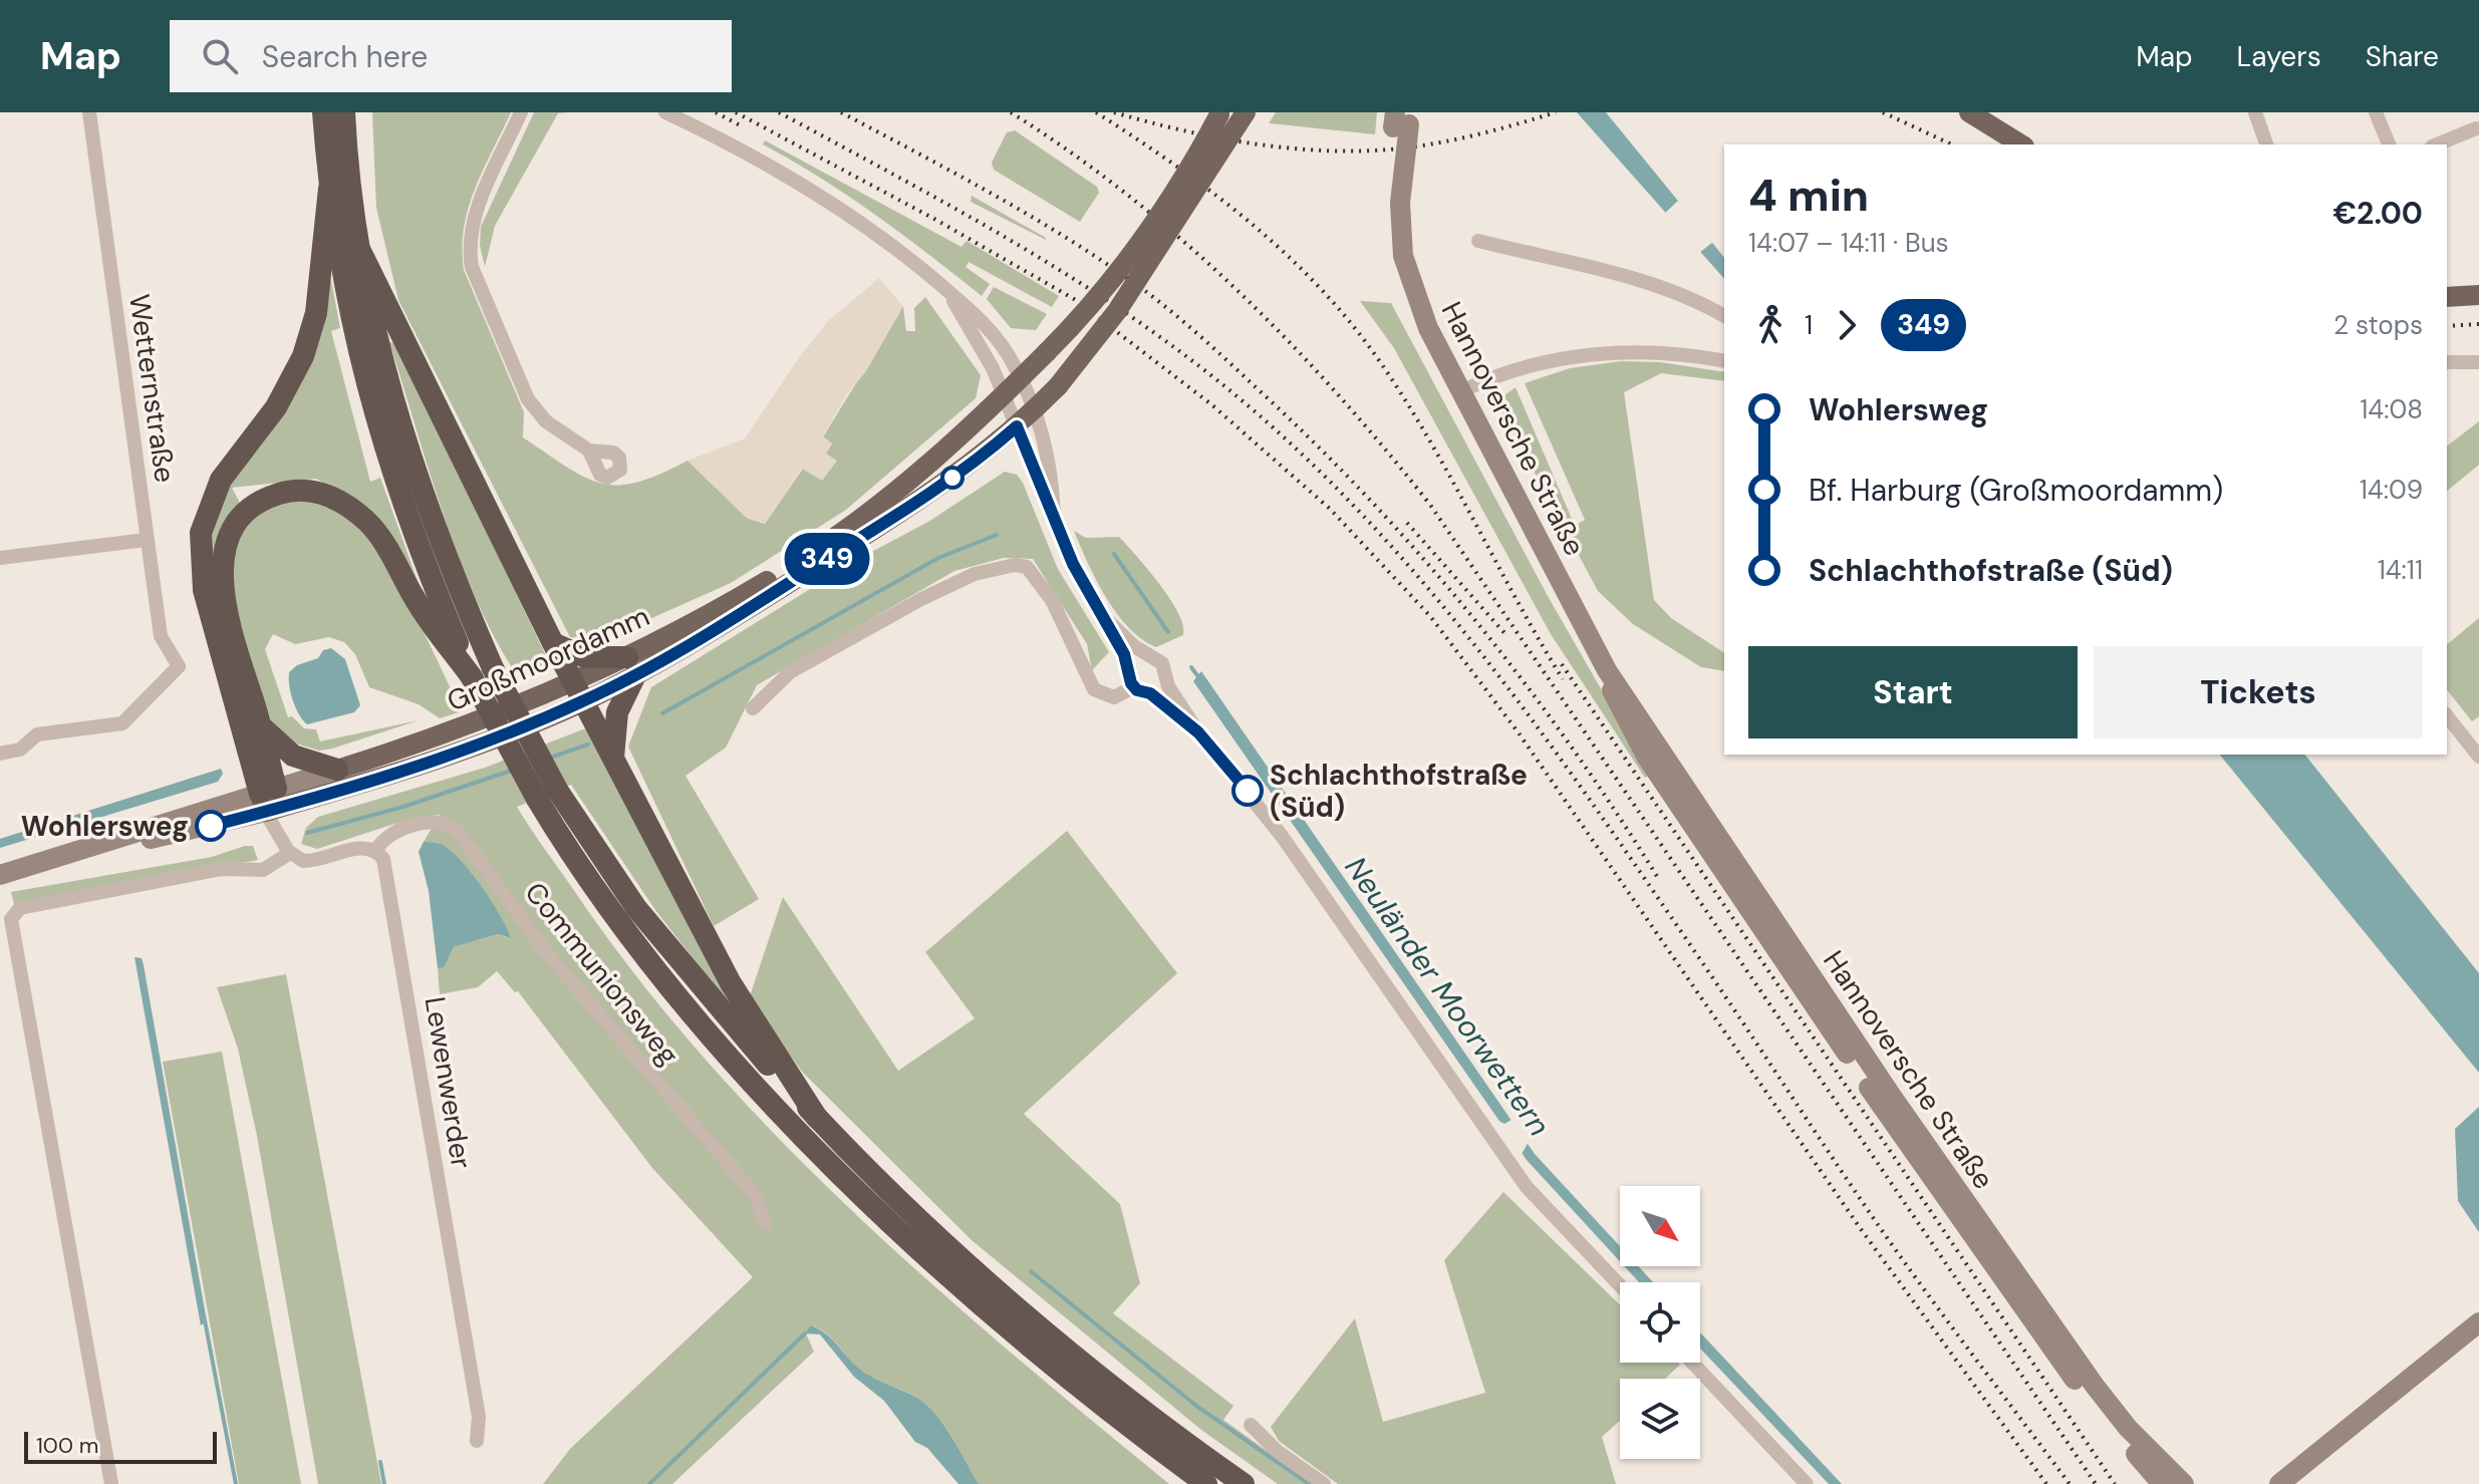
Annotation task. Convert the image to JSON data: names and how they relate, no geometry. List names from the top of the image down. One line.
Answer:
{"streets":{"main road":["Hannoversche Straße","Großmoordamm"],"street":["Wetternstraße","Communionsweg","Lewenwerder"]},"crossings":[["Communionsweg","Lewenwerder"]],"water":["Neuländer Moorwettern"],"places":["Schlachthofstraße (Süd)","Wohlersweg"],"lines":["bus line 349"],"scale_bar":"100 m","north":"bottom right","page":{"header":"Map","search":"Search here","nav":["Map","Layers","Share"],"on_map":"349","heading":["4 min","14:07 – 14:11 · Bus","€2.00"],"legs":["1","349","2 stops"],"list":[{"name":"Wohlersweg","value":"14:08"},{"name":"Bf. Harburg (Großmoordamm)","value":"14:09"},{"name":"Schlachthofstraße (Süd)","value":"14:11"}],"buttons":["Start","Tickets"],"scale":"100 m"}}
